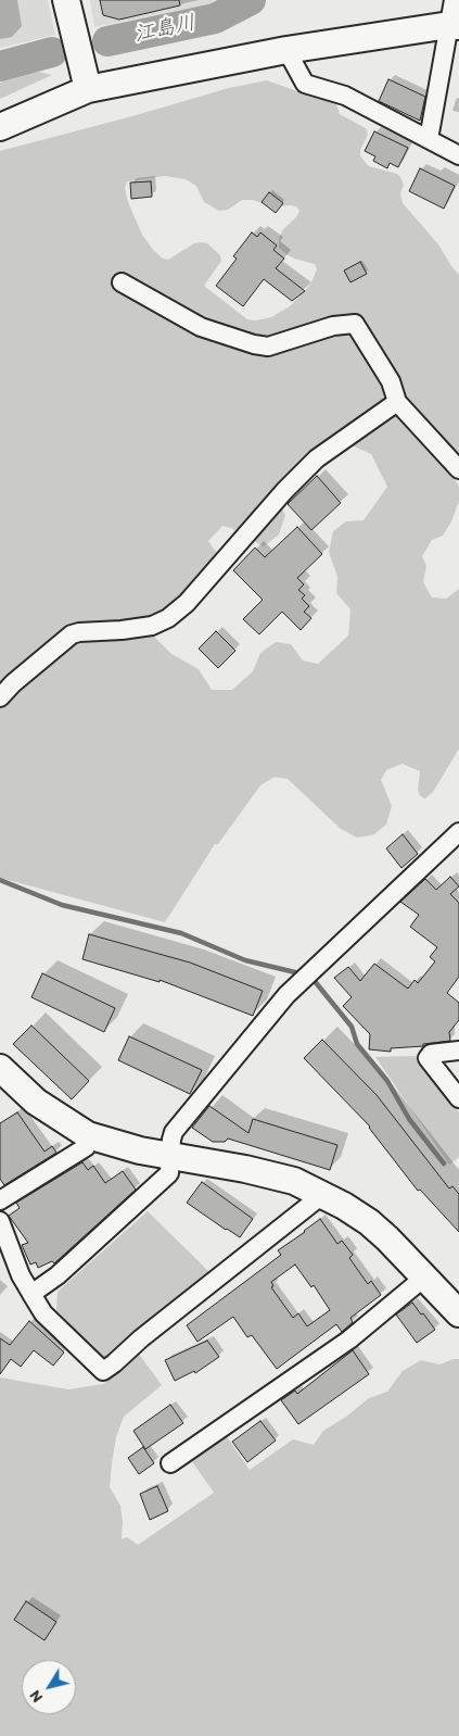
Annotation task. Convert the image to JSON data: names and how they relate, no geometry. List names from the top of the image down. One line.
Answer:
{"water":["江島川"],"north":"bottom left"}
